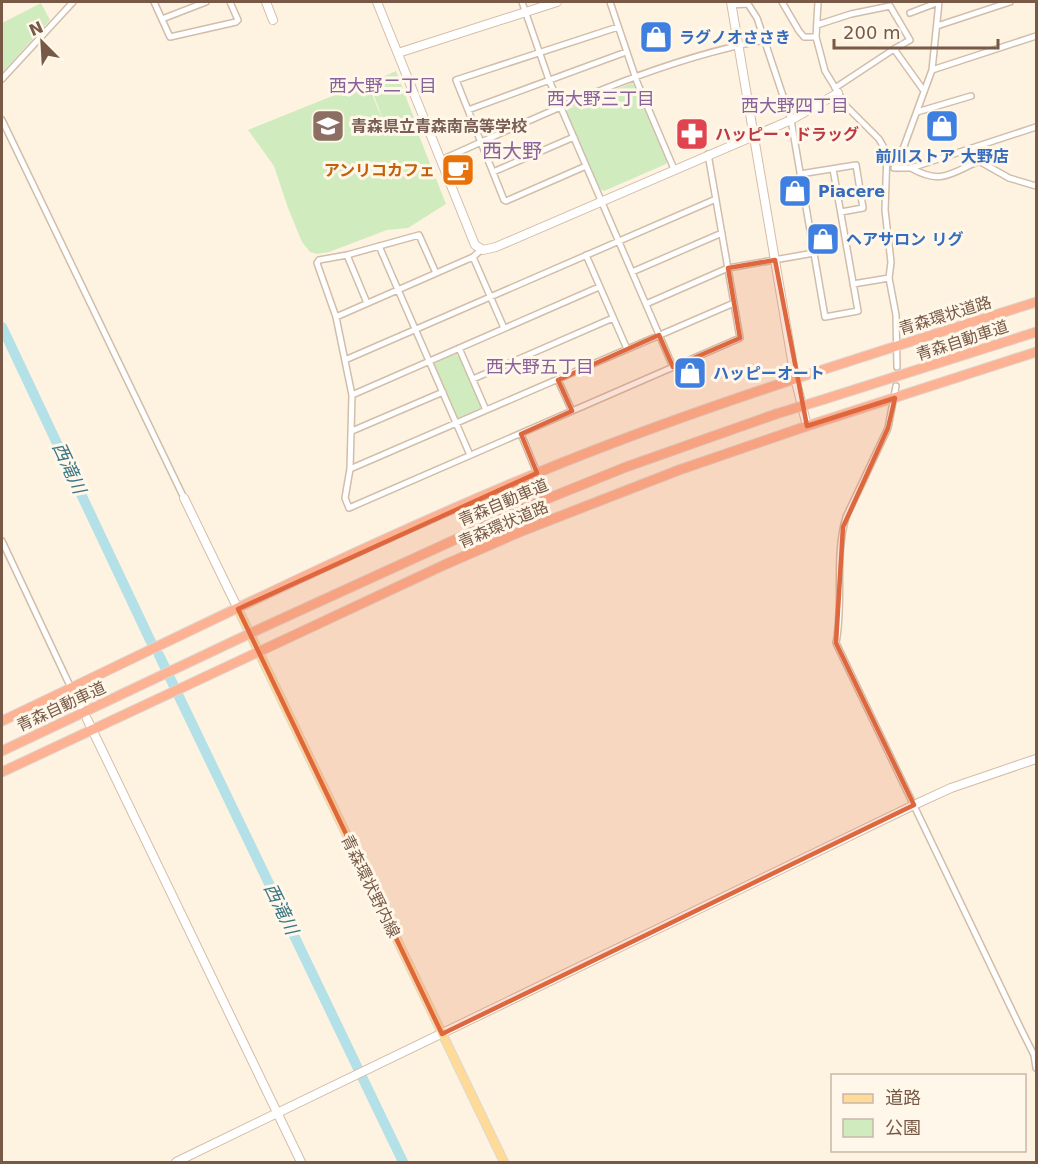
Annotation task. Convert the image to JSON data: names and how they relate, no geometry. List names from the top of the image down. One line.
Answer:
{"streets":{"highway":["青森環状道路","青森自動車道"],"main road":["青森環状野内線"]},"crossings":[["青森環状道路","青森環状野内線"]],"districts":["西大野二丁目","西大野三丁目","西大野四丁目","西大野","西大野五丁目"],"water":["西滝川"],"places":{"shop":["ラグノオささき","前川ストア 大野店","Piacere","ヘアサロン リグ","ハッピーオート"],"school or university":["青森県立青森南高等学校"],"pharmacy":["ハッピー・ドラッグ"],"cafe":["アンリコカフェ"]},"legend":["道路","公園"],"scale_bar":"200 m","north":"top left"}
